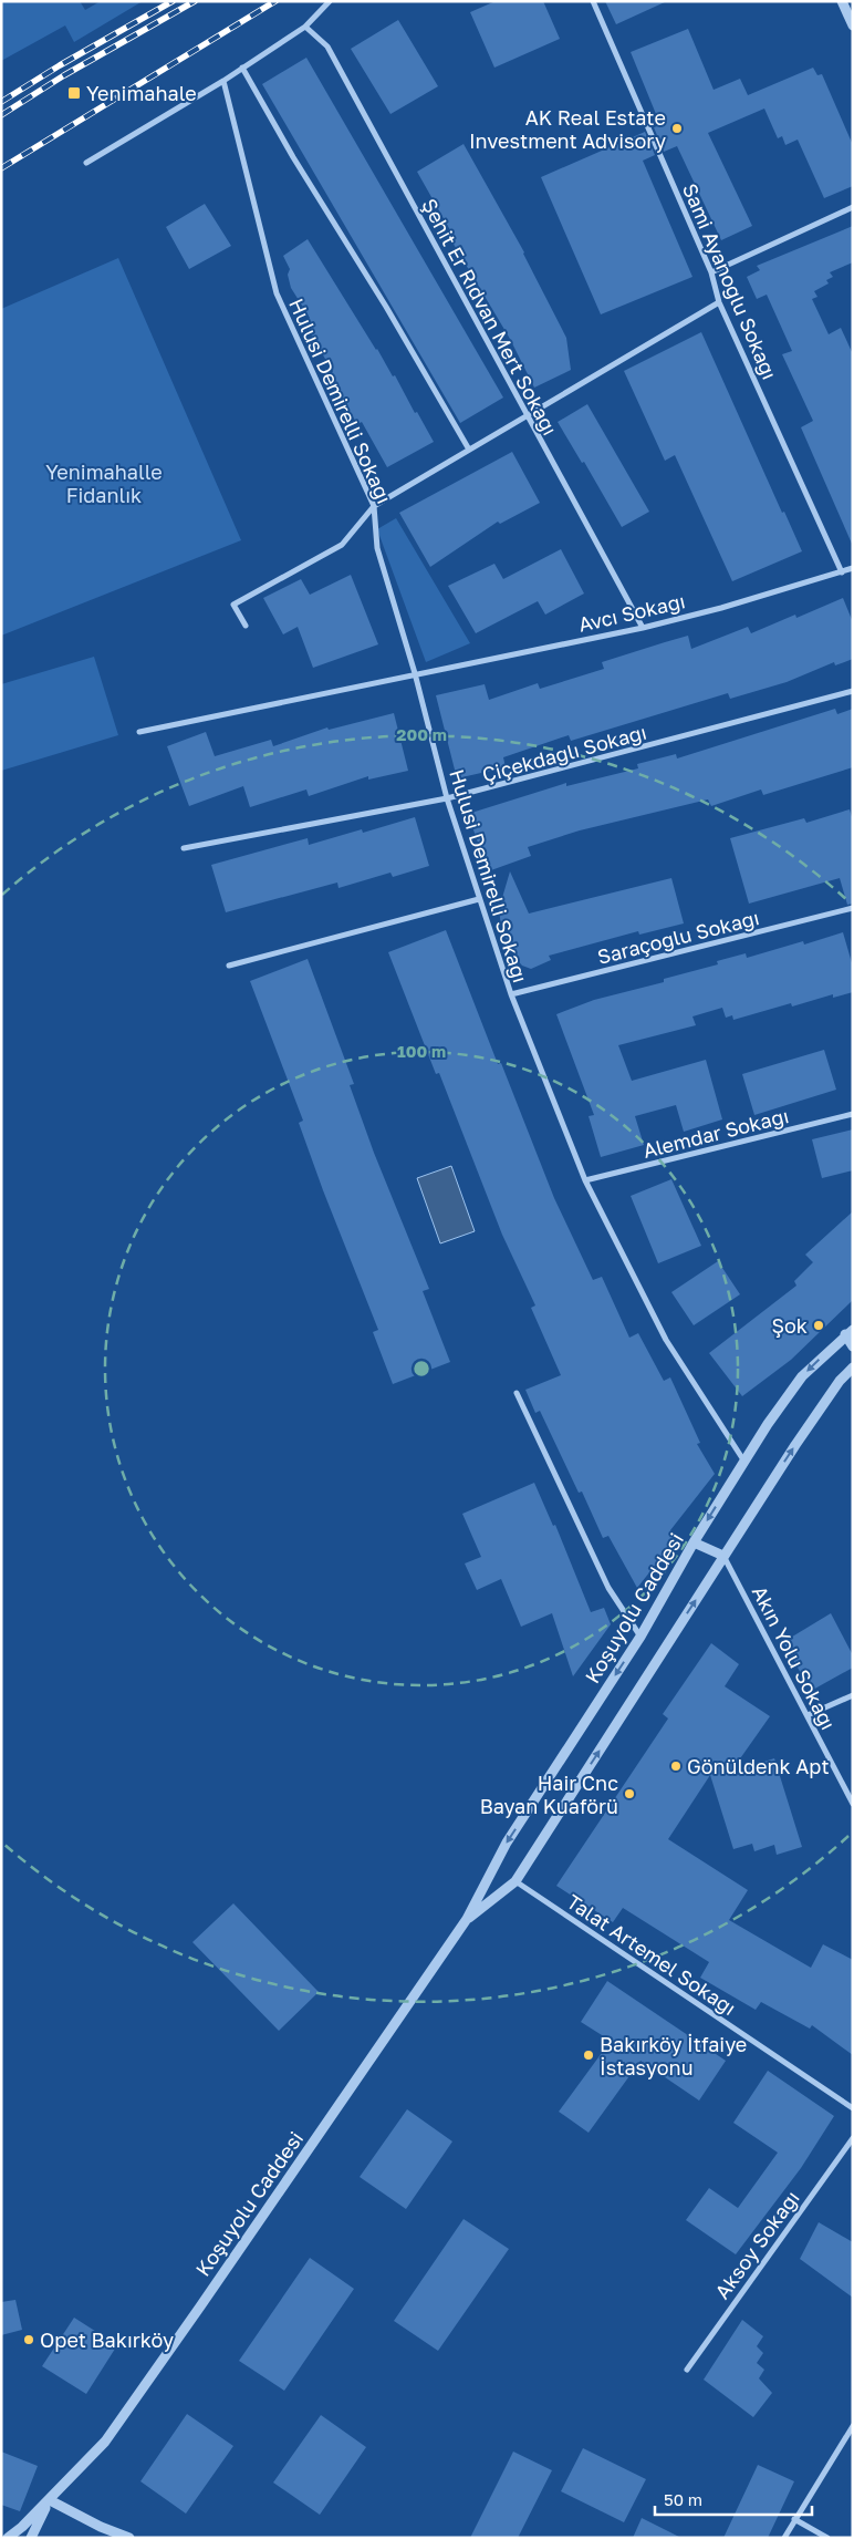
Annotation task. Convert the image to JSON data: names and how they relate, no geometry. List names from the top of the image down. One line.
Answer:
{"streets":{"street":["Sami Ayanoğlu Sokağı","Şehit Er Rıdvan Mert Sokağı","Hulusi Demirelli Sokağı","Avcı Sokağı","Çiçekdağlı Sokağı","Saraçoğlu Sokağı","Alemdar Sokağı","Koşuyolu Caddesi","Akın Yolu Sokağı","Talat Artemel Sokağı","Aksoy Sokağı"]},"crossings":[["Sami Ayanoğlu Sokağı","Avcı Sokağı"],["Şehit Er Rıdvan Mert Sokağı","Avcı Sokağı"],["Hulusi Demirelli Sokağı","Avcı Sokağı"],["Hulusi Demirelli Sokağı","Çiçekdağlı Sokağı"],["Hulusi Demirelli Sokağı","Saraçoğlu Sokağı"],["Hulusi Demirelli Sokağı","Alemdar Sokağı"],["Hulusi Demirelli Sokağı","Koşuyolu Caddesi"],["Koşuyolu Caddesi","Akın Yolu Sokağı"],["Koşuyolu Caddesi","Talat Artemel Sokağı"]],"parks":["Yenimahalle Fidanlık"],"places":{"transit":["Yenimahale"],"other":["AK Real Estate Investment Advisory","Şok","Gönüldenk Apt","Hair Cnc Bayan Kuaförü","Bakırköy İtfaiye İstasyonu","Opet Bakırköy"]},"scale_bar":"50 m","rings":["200 m","100 m"]}
